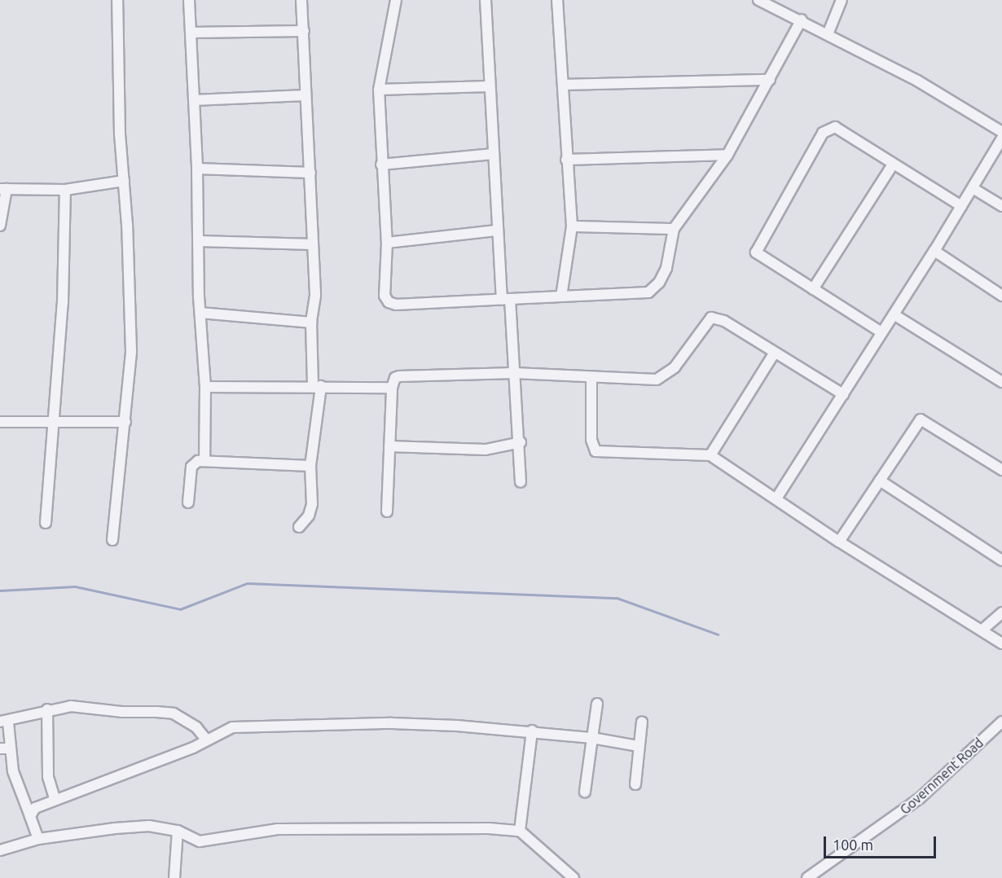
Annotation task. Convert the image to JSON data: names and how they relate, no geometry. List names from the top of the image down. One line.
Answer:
{"streets":{"street":["Government Road"]},"scale_bar":"100 m"}
